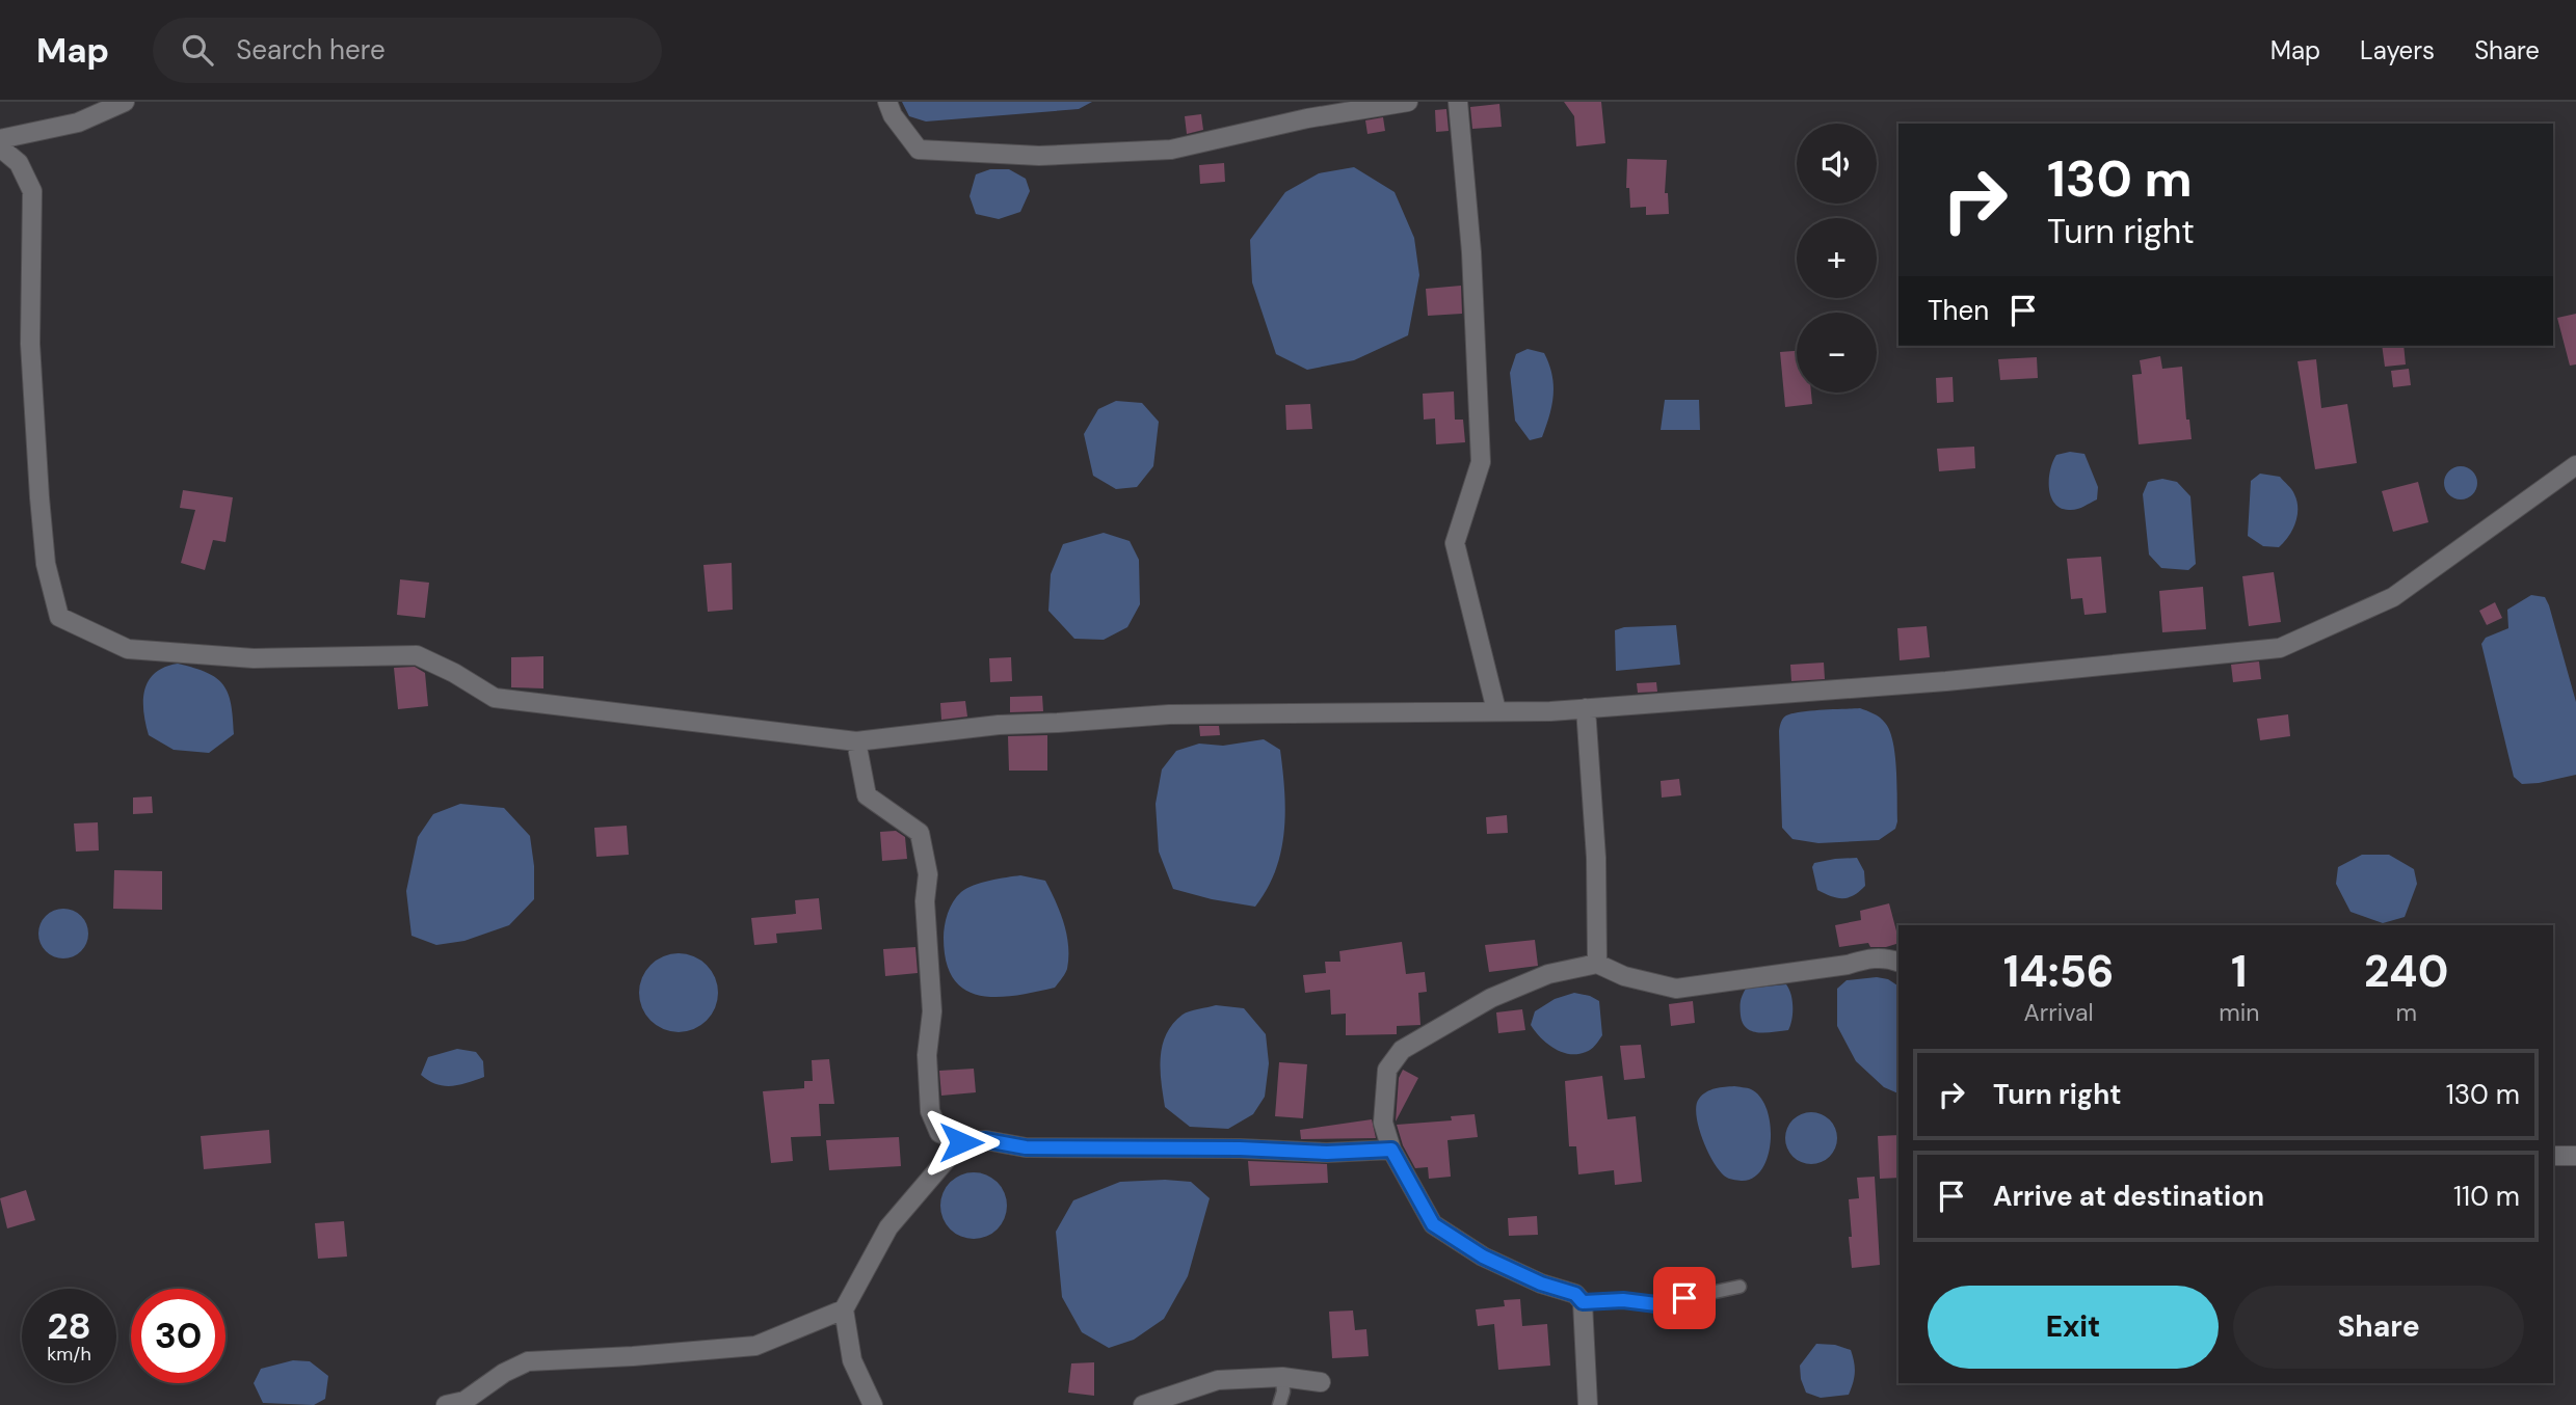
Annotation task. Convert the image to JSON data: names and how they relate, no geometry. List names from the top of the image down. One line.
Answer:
{"page":{"header":"Map","search":"Search here","nav":["Map","Layers","Share"],"map_buttons":["+","−"],"turn":["130 m","Turn right"],"then":"Then","eta":["14:56","Arrival","1","min","240","m"],"list":[{"name":"Turn right","value":"130 m"},{"name":"Arrive at destination","value":"110 m"}],"buttons":["Exit","Share"],"speed":"28 km/h","limit":"30"}}
